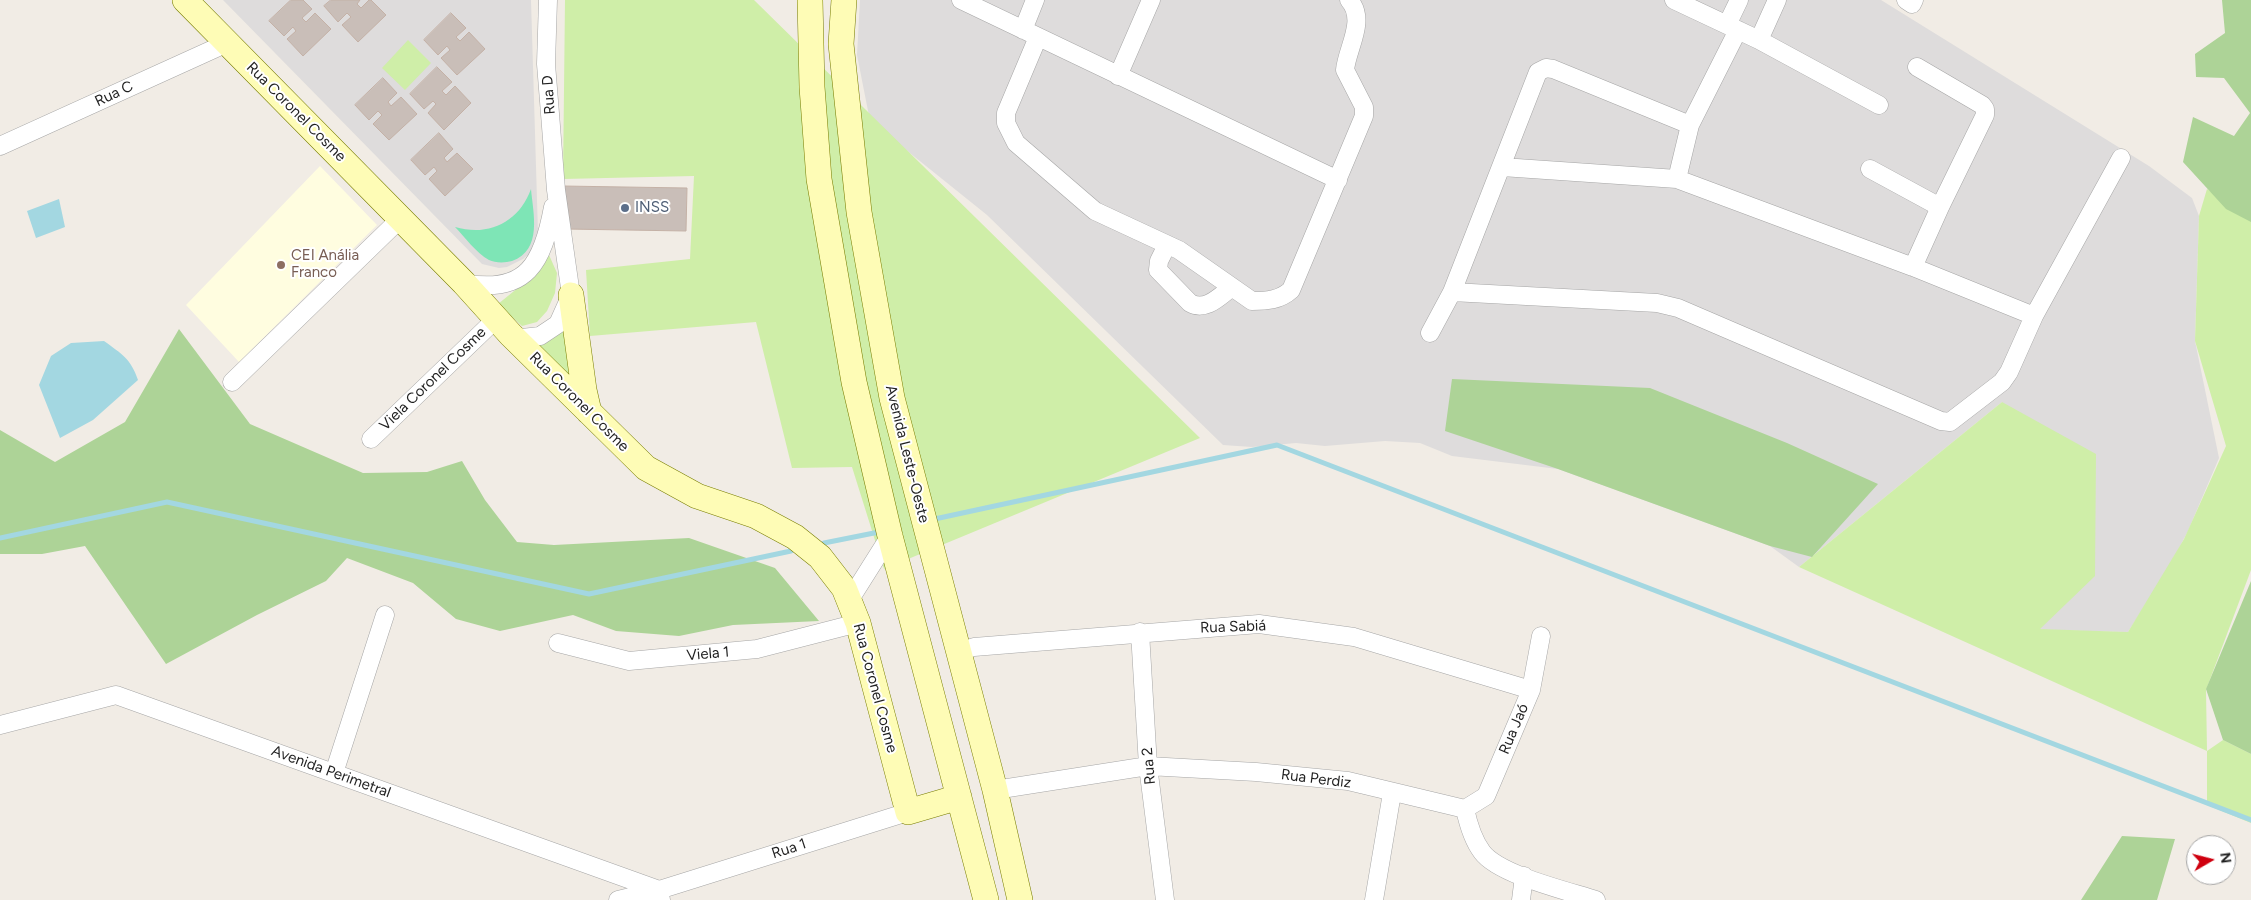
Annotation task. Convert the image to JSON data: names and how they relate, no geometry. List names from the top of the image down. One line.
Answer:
{"streets":{"main road":["Rua Coronel Cosme","Avenida Leste-Oeste","Rua 1"],"street":["Rua C","Rua D","Viela Coronel Cosme","Rua Sabiá","Viela 1","Rua Jaó","Rua 2","Avenida Perimetral","Rua Perdiz"]},"crossings":[["Rua C","Rua Coronel Cosme"],["Rua D","Rua Coronel Cosme"],["Rua D","Viela Coronel Cosme"],["Rua Coronel Cosme","Viela Coronel Cosme"],["Rua Coronel Cosme","Viela 1"],["Rua Coronel Cosme","Rua 1"],["Avenida Leste-Oeste","Rua Sabiá"],["Avenida Leste-Oeste","Rua Perdiz"],["Rua Sabiá","Rua Jaó"],["Rua Sabiá","Rua 2"],["Rua Jaó","Rua Perdiz"],["Rua 2","Rua Perdiz"],["Avenida Perimetral","Rua 1"]],"places":["INSS","CEI Anália Franco"],"north":"right"}
